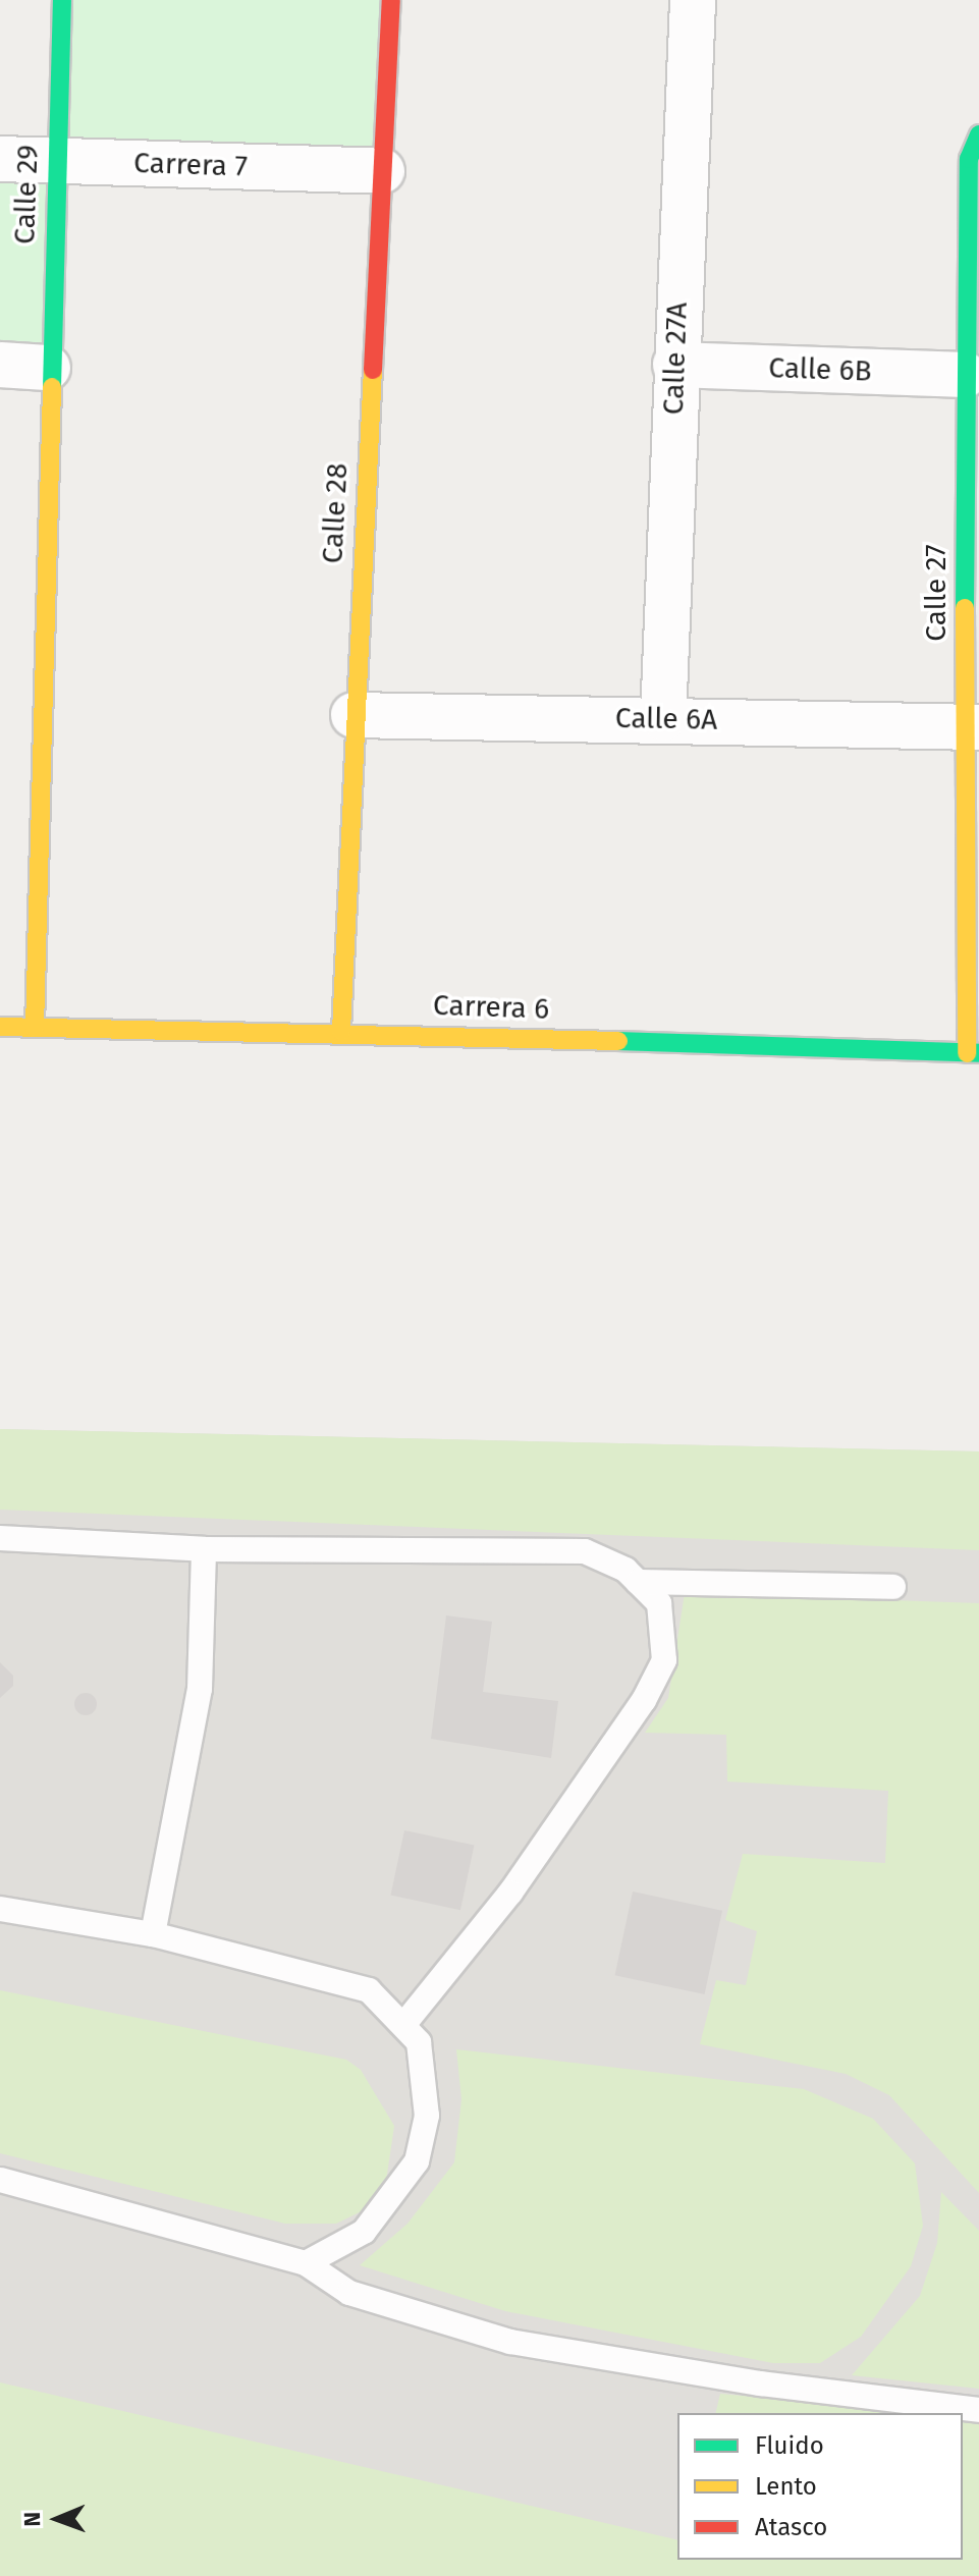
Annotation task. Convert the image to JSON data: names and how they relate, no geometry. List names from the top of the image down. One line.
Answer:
{"streets":{"street":["Carrera 7","Calle 29","Calle 27A","Calle 6B","Calle 28","Calle 27","Calle 6A","Carrera 6"]},"crossings":[["Carrera 7","Calle 29"],["Carrera 7","Calle 28"],["Calle 29","Carrera 6"],["Calle 27A","Calle 6B"],["Calle 27A","Calle 6A"],["Calle 6B","Calle 27"],["Calle 28","Calle 6A"],["Calle 28","Carrera 6"],["Calle 27","Calle 6A"],["Calle 27","Carrera 6"]],"legend":["Fluido","Lento","Atasco"],"north":"left"}
